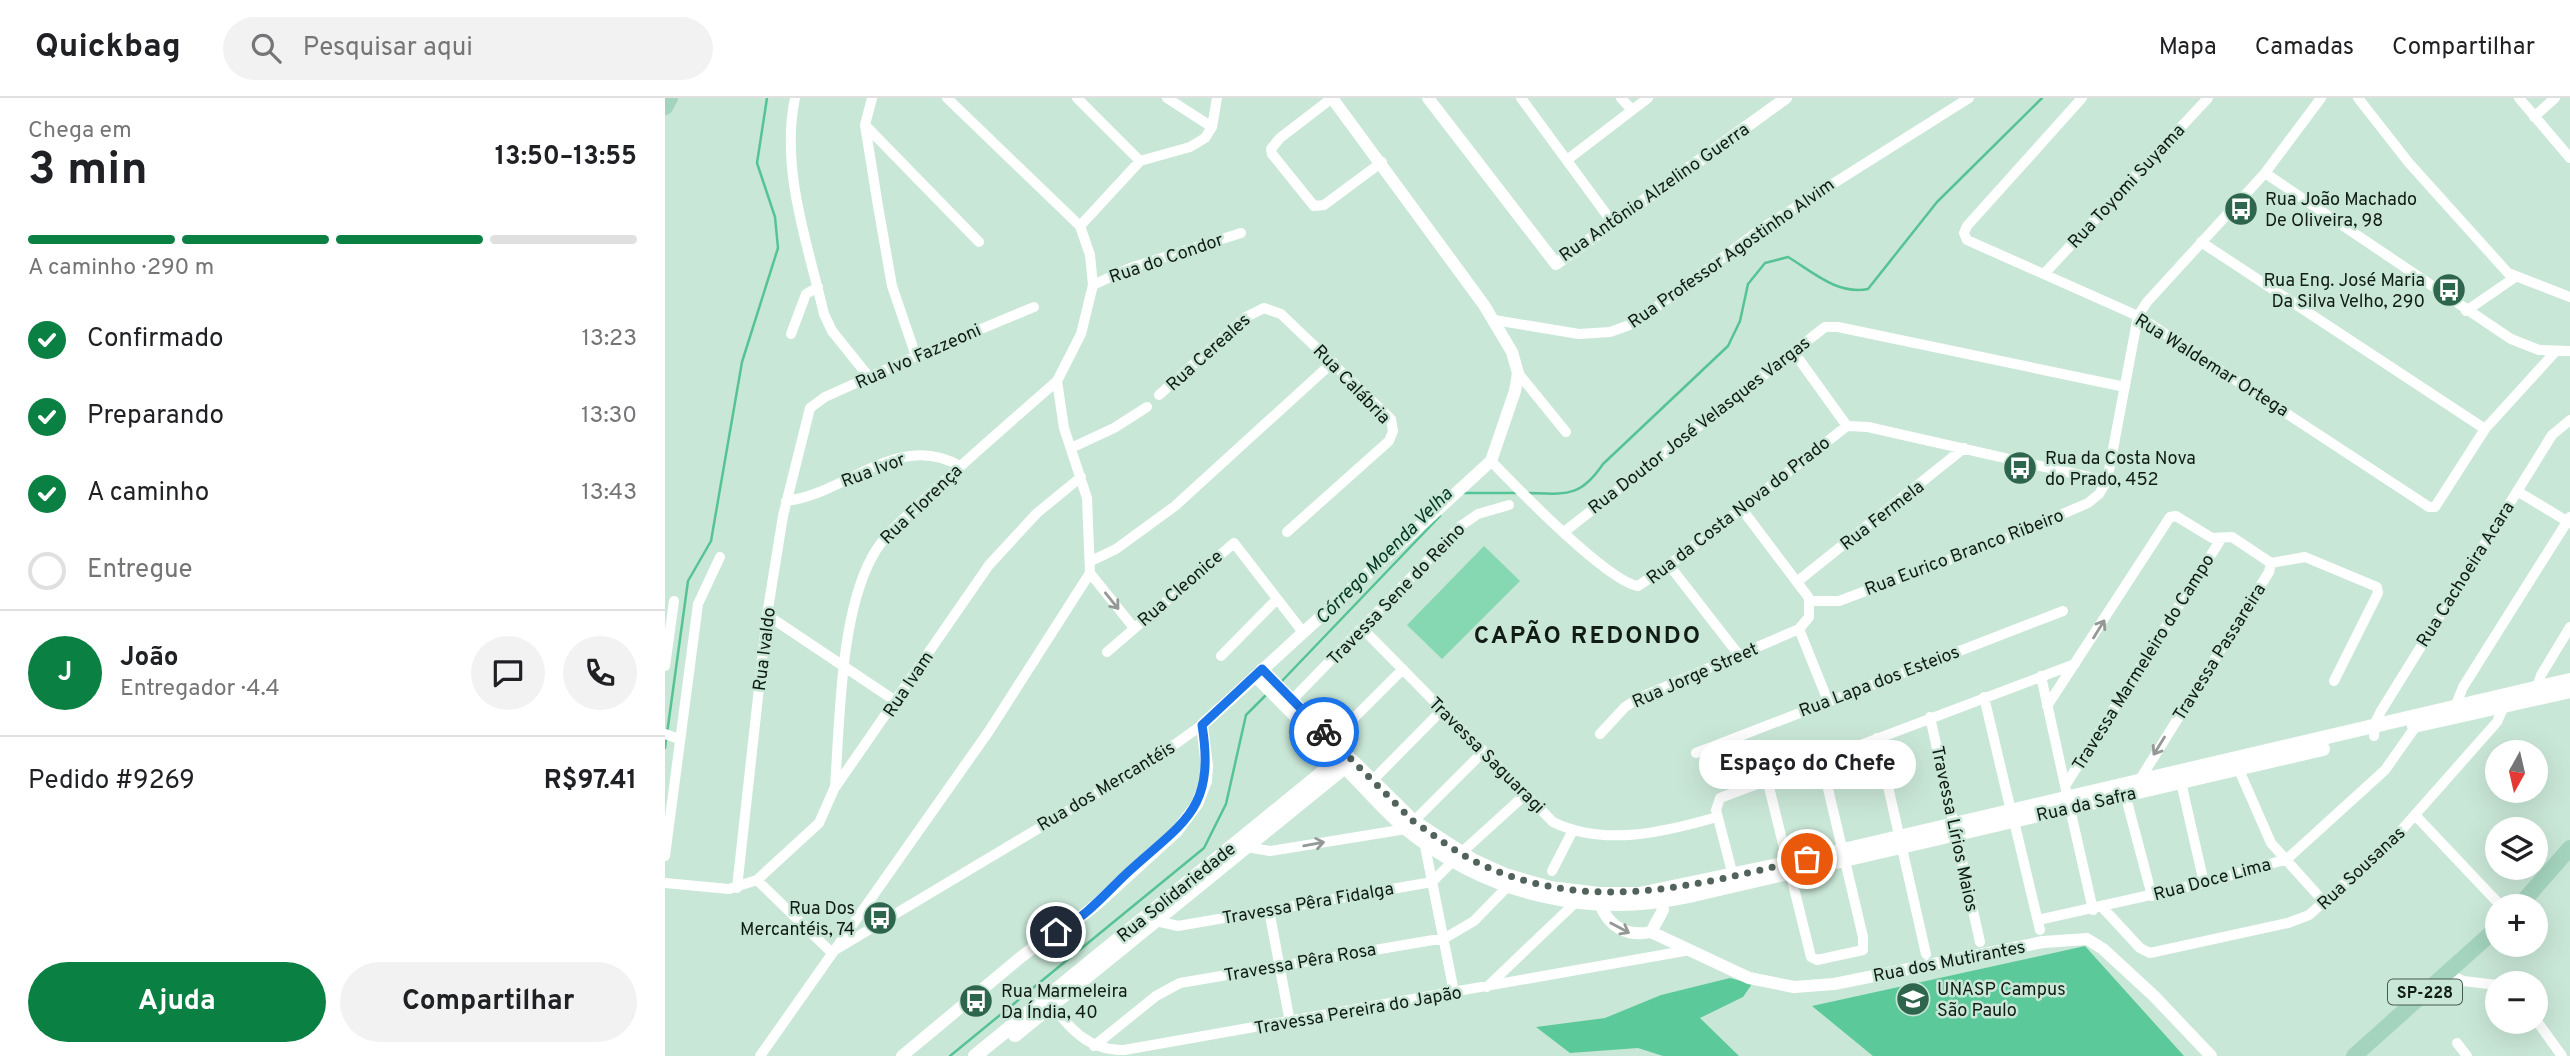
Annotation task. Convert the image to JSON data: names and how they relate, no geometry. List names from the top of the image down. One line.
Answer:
{"streets":{"main road":["Rua da Safra","Rua Solidariedade","SP-228"],"street":["Rua Toyomi Suyama","Rua Antônio Alzelino Guerra","Rua Professor Agostinho Alvim","Rua do Condor","Rua Cereales","Rua Ivo Fazzeoni","Rua Waldemar Ortega","Rua Calábria","Rua Doutor José Velasques Vargas","Rua Ivor","Rua Florença","Rua da Costa Nova do Prado","Rua Fermela","Rua Eurico Branco Ribeiro","Rua Cachoeira Acara","Rua Cleonice","Travessa Sene do Reino","Rua Ivaldo","Travessa Passareira","Travessa Marmeleiro do Campo","Rua Jorge Street","Rua Lapa dos Esteios","Rua Ivam","Travessa Saguaragi","Rua dos Mercantéis","Travessa Lírios Maios","Rua Sousanas","Rua Doce Lima","Travessa Pêra Fidalga","Rua dos Mutirantes","Travessa Pêra Rosa","Travessa Pereira do Japão"]},"crossings":[["Rua Toyomi Suyama","Rua Waldemar Ortega"],["Rua Cereales","Rua Calábria"],["Rua Ivo Fazzeoni","Rua Ivaldo"],["Rua Doutor José Velasques Vargas","Rua da Costa Nova do Prado"],["Rua Ivor","Rua Florença"],["Rua Ivor","Rua Ivaldo"],["Rua Florença","Rua Ivam"],["Rua da Costa Nova do Prado","Rua Fermela"],["Rua da Costa Nova do Prado","Rua Eurico Branco Ribeiro"],["Rua da Costa Nova do Prado","Rua dos Mercantéis"],["Rua Cachoeira Acara","Rua da Safra"],["Rua Cleonice","Rua dos Mercantéis"],["Travessa Sene do Reino","Travessa Saguaragi"],["Rua Ivaldo","Rua Ivam"],["Travessa Passareira","Travessa Marmeleiro do Campo"],["Travessa Passareira","Rua da Safra"],["Travessa Marmeleiro do Campo","Rua da Safra"],["Rua da Safra","Travessa Lírios Maios"],["Rua da Safra","Rua Sousanas"],["Rua da Safra","Rua Doce Lima"],["Rua da Safra","Rua dos Mutirantes"],["Rua Sousanas","Rua Doce Lima"],["Rua Solidariedade","Travessa Pêra Fidalga"],["Rua dos Mutirantes","Travessa Pereira do Japão"],["Travessa Pêra Rosa","Travessa Pereira do Japão"]],"districts":["CAPÃO REDONDO"],"water":["Córrego Moenda Velha"],"places":{"bus stop":["Rua João Machado De Oliveira, 98","Rua Eng. José Maria Da Silva Velho, 290","Rua da Costa Nova do Prado, 452","Rua Dos Mercantéis, 74","Rua Marmeleira Da Índia, 40"],"other":["Espaço do Chefe"],"school or university":["UNASP Campus São Paulo"]},"north":"bottom","page":{"header":"Quickbag","search":"Pesquisar aqui","nav":["Mapa","Camadas","Compartilhar"],"heading":["3 min","Chega em","13:50–13:55"],"panel":["João","Entregador · 4.4","Pedido #9269","R$97.41"],"bar":"A caminho · 290 m","list":[["Confirmado","13:23"],["Preparando","13:30"],["A caminho","13:43"],"Entregue"],"round":"J","map_buttons":["+","−"],"bubble":"Espaço do Chefe","buttons":["Ajuda","Compartilhar"]}}
